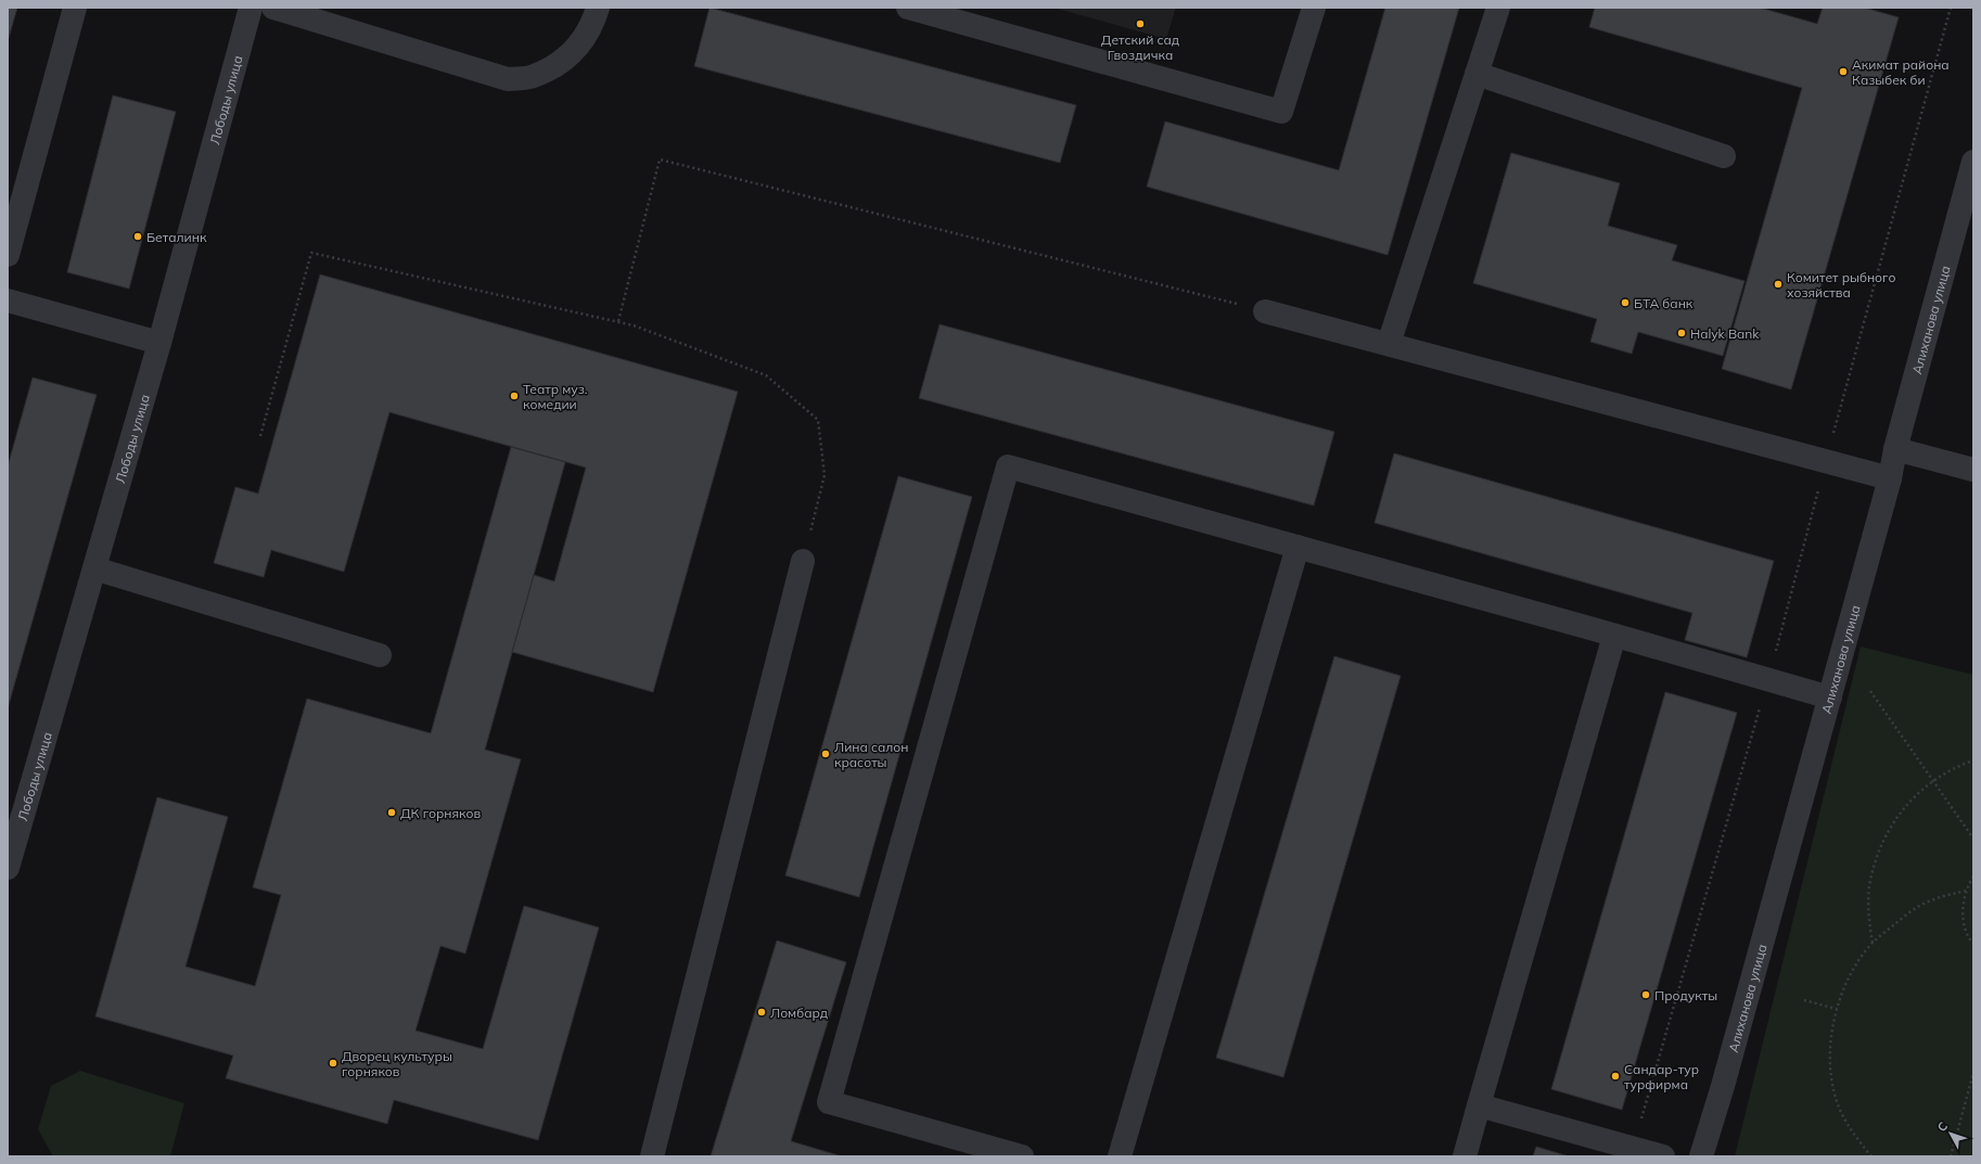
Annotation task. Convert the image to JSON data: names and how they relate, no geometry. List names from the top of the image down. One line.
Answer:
{"streets":{"street":["Лободы улица","Алиханова улица"]},"places":["Детский сад Гвоздичка","Акимат района Казыбек би","Беталинк","Комитет рыбного хозяйства","БТА банк","Halyk Bank","Театр муз. комедии","Лина салон красоты","ДК горняков","Продукты","Ломбард","Дворец культуры горняков","Сандар-тур турфирма"],"north":"top left"}
